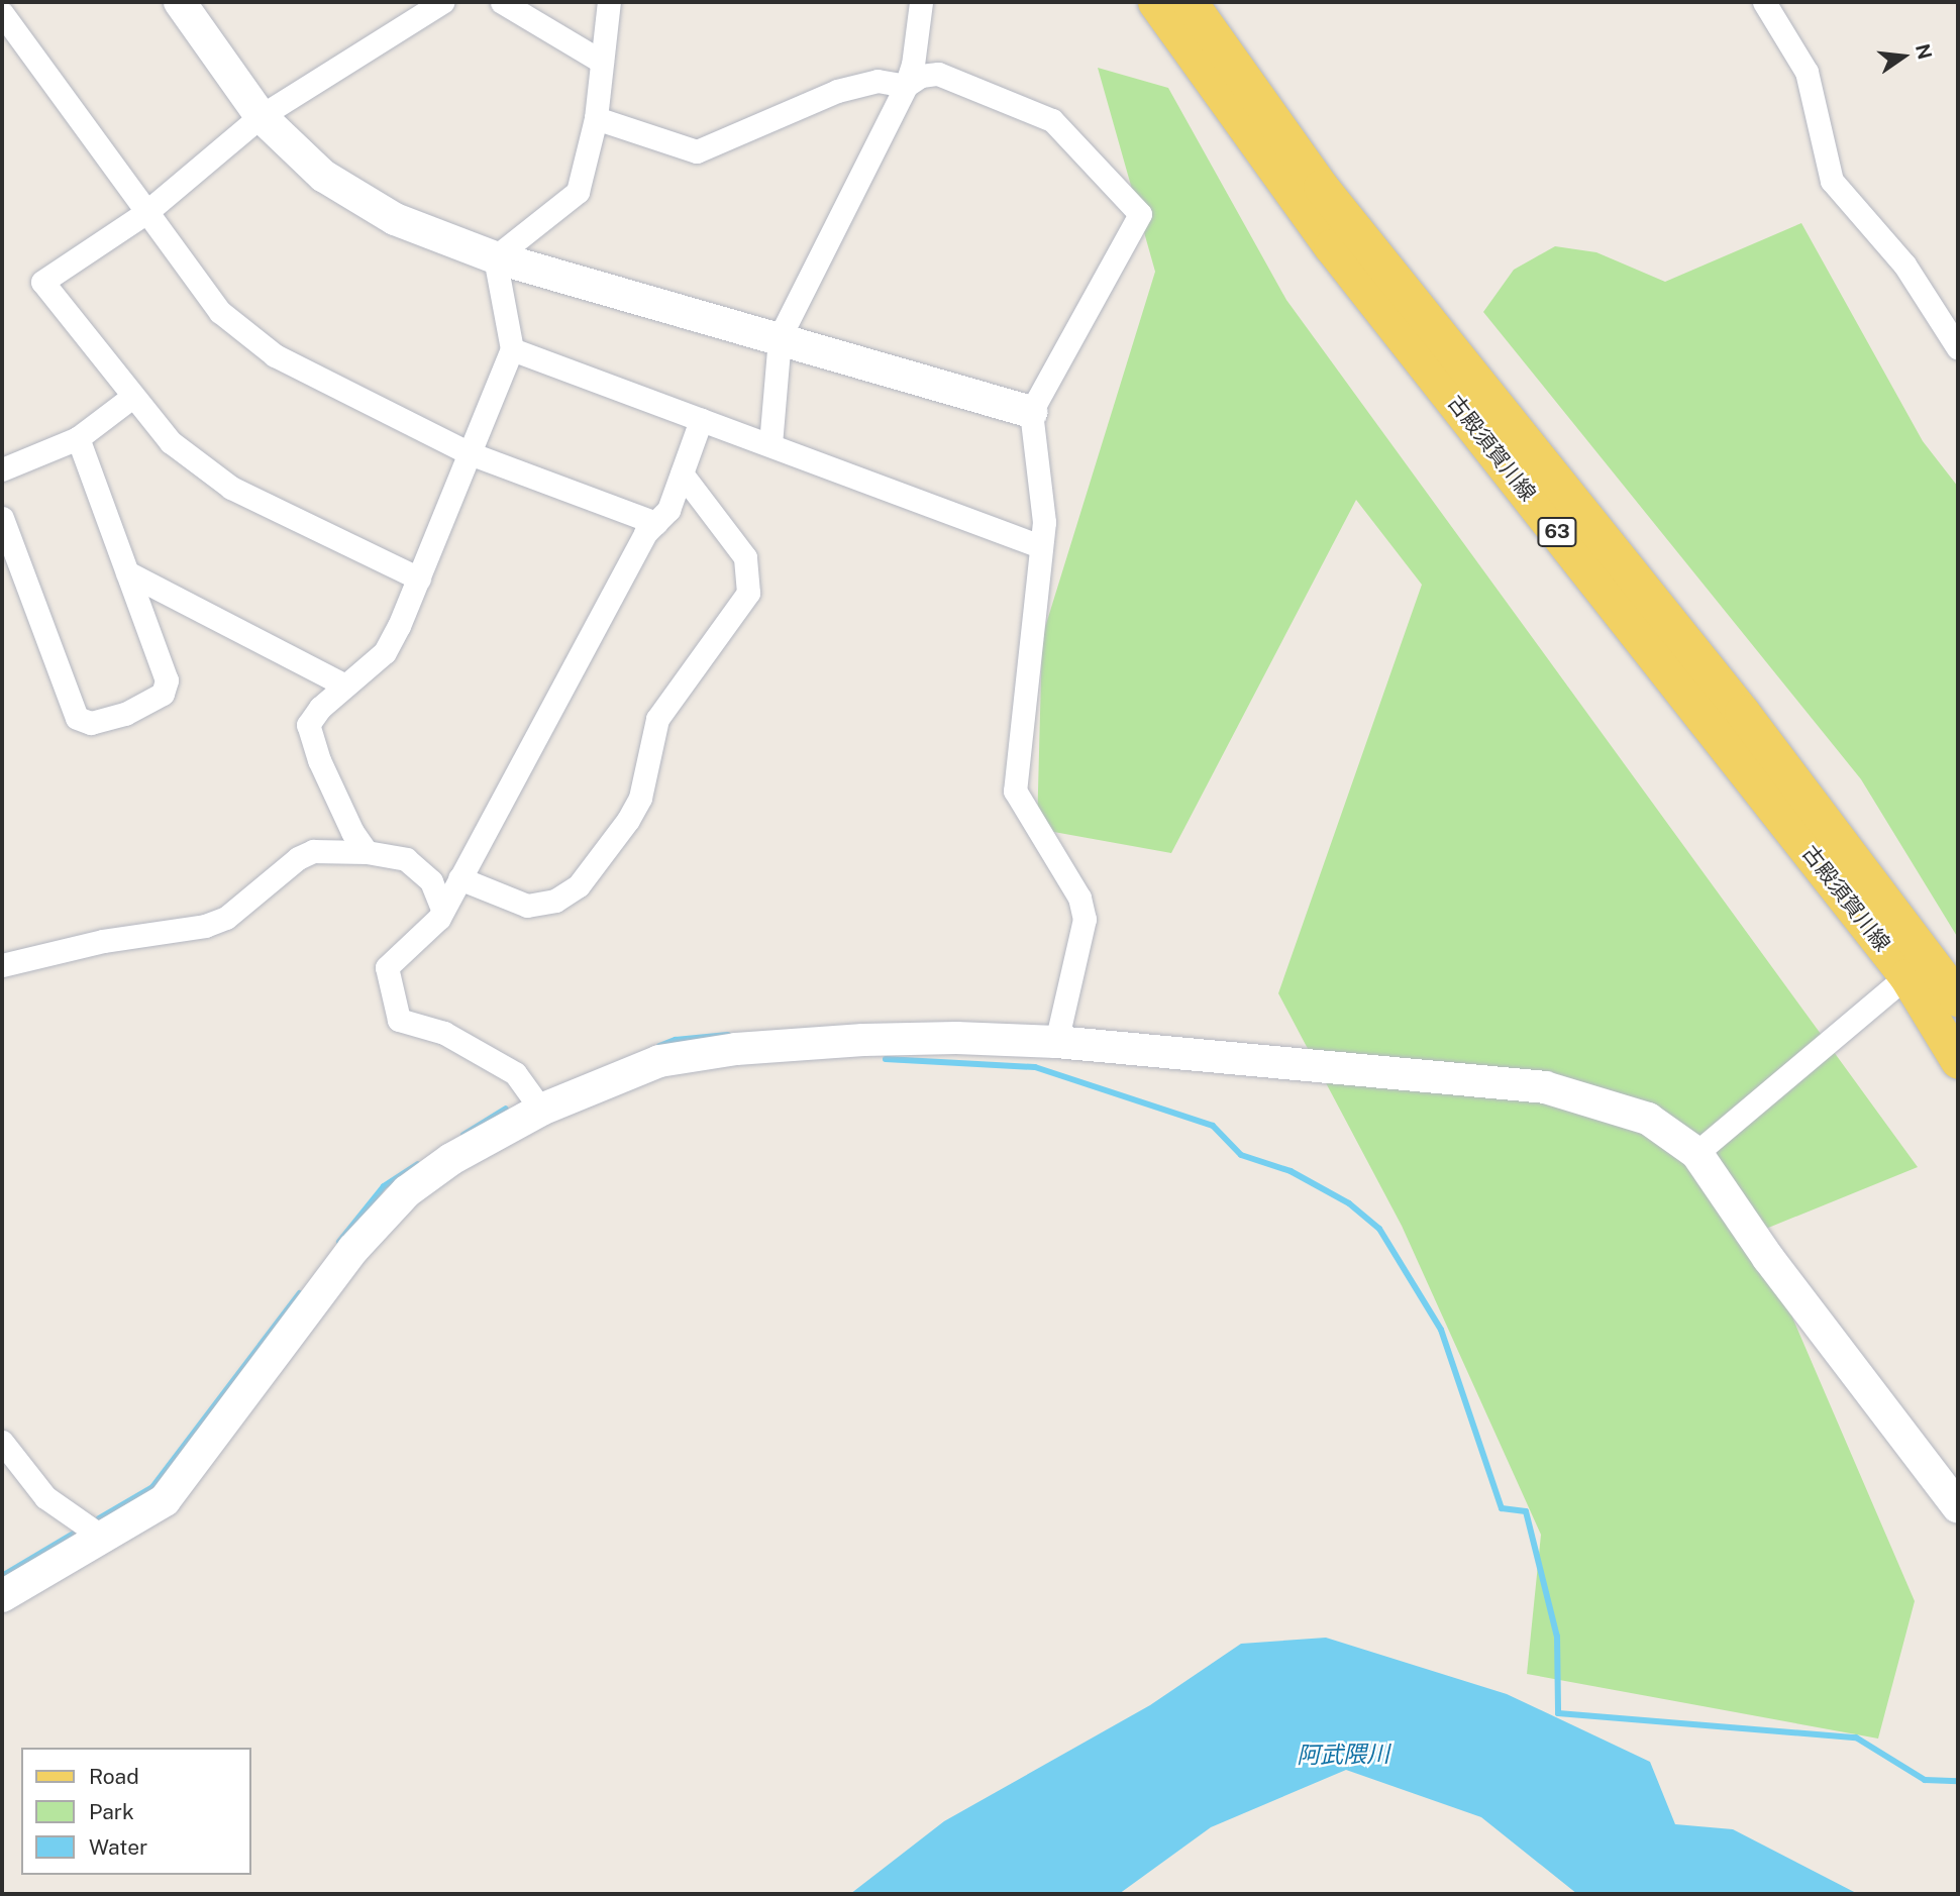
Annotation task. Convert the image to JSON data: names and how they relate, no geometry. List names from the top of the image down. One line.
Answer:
{"streets":{"main road":["古殿須賀川線","63"]},"water":["阿武隈川"],"legend":["Road","Park","Water"],"north":"right"}
